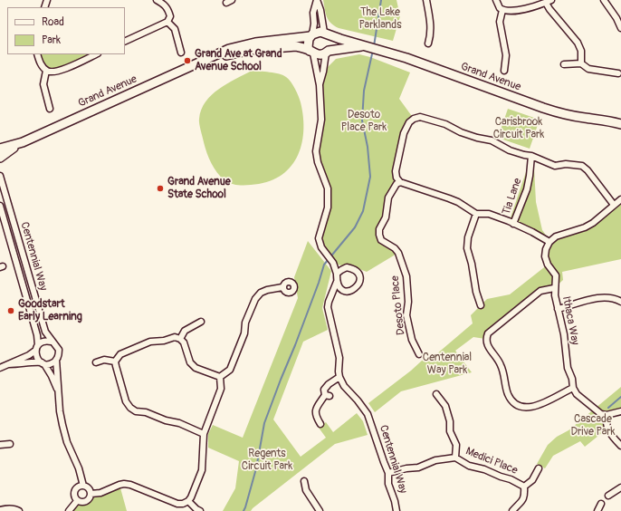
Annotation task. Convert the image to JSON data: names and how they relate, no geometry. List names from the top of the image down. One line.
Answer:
{"streets":{"street":["Grand Avenue","Tia Lane","Centennial Way","Desoto Place","Ithaca Way","Medici Place"]},"crossings":[["Centennial Way","Medici Place"]],"parks":["The Lake Parklands","Desoto Place Park","Carisbrook Circuit Park","Centennial Way Park","Cascade Drive Park","Regents Circuit Park"],"places":["Grand Ave at Grand Avenue School","Grand Avenue State School","Goodstart Early Learning"],"legend":["Road","Park"]}
